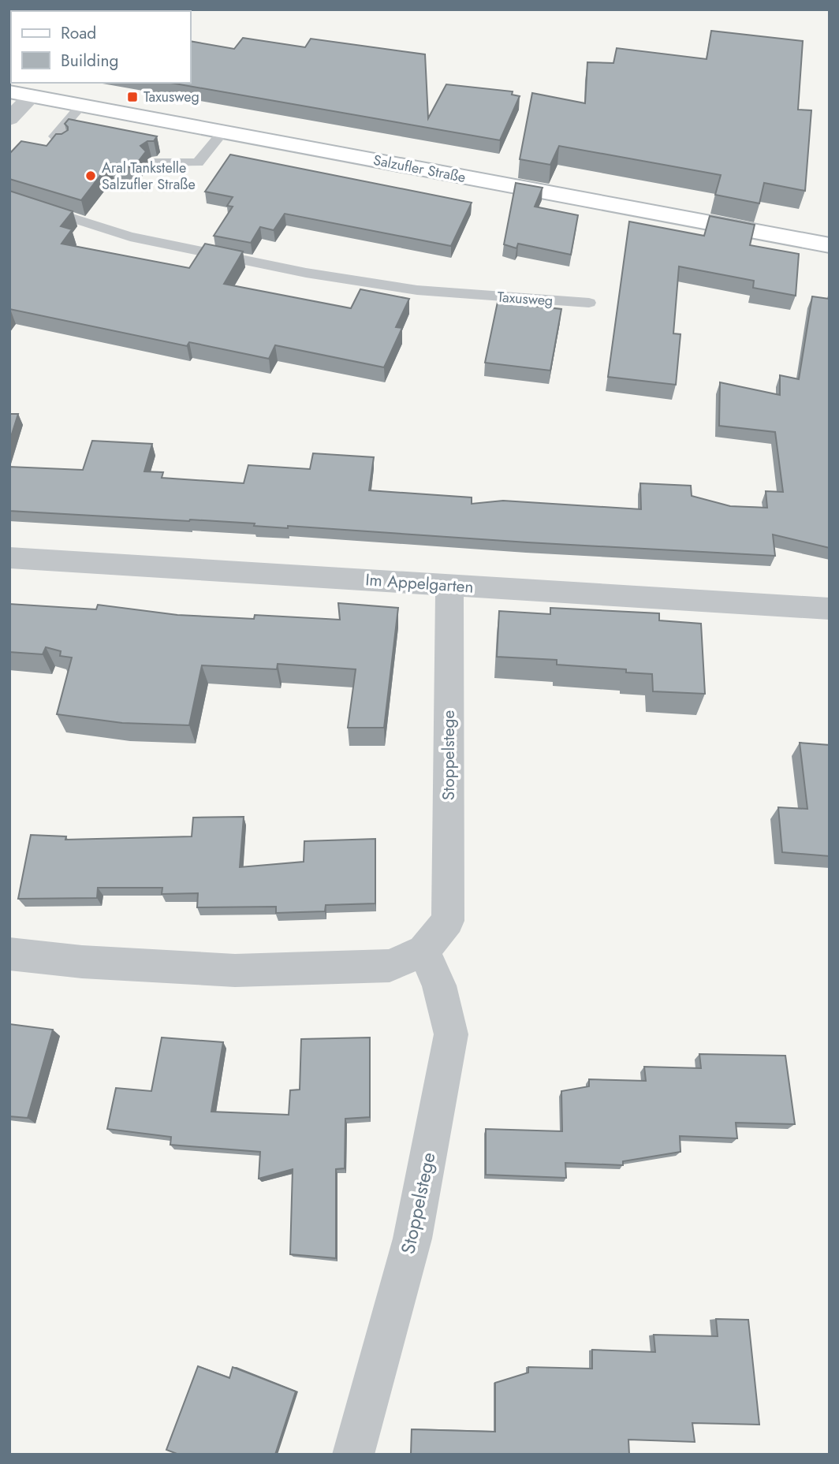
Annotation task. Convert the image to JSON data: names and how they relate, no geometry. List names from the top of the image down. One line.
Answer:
{"streets":{"main road":["Salzufler Straße"],"street":["Im Appelgarten","Stoppelstege"],"lane":["Taxusweg"]},"crossings":[["Im Appelgarten","Stoppelstege"]],"places":{"transit":["Taxusweg"],"other":["Aral Tankstelle Salzufler Straße"]},"legend":["Road","Building"]}
